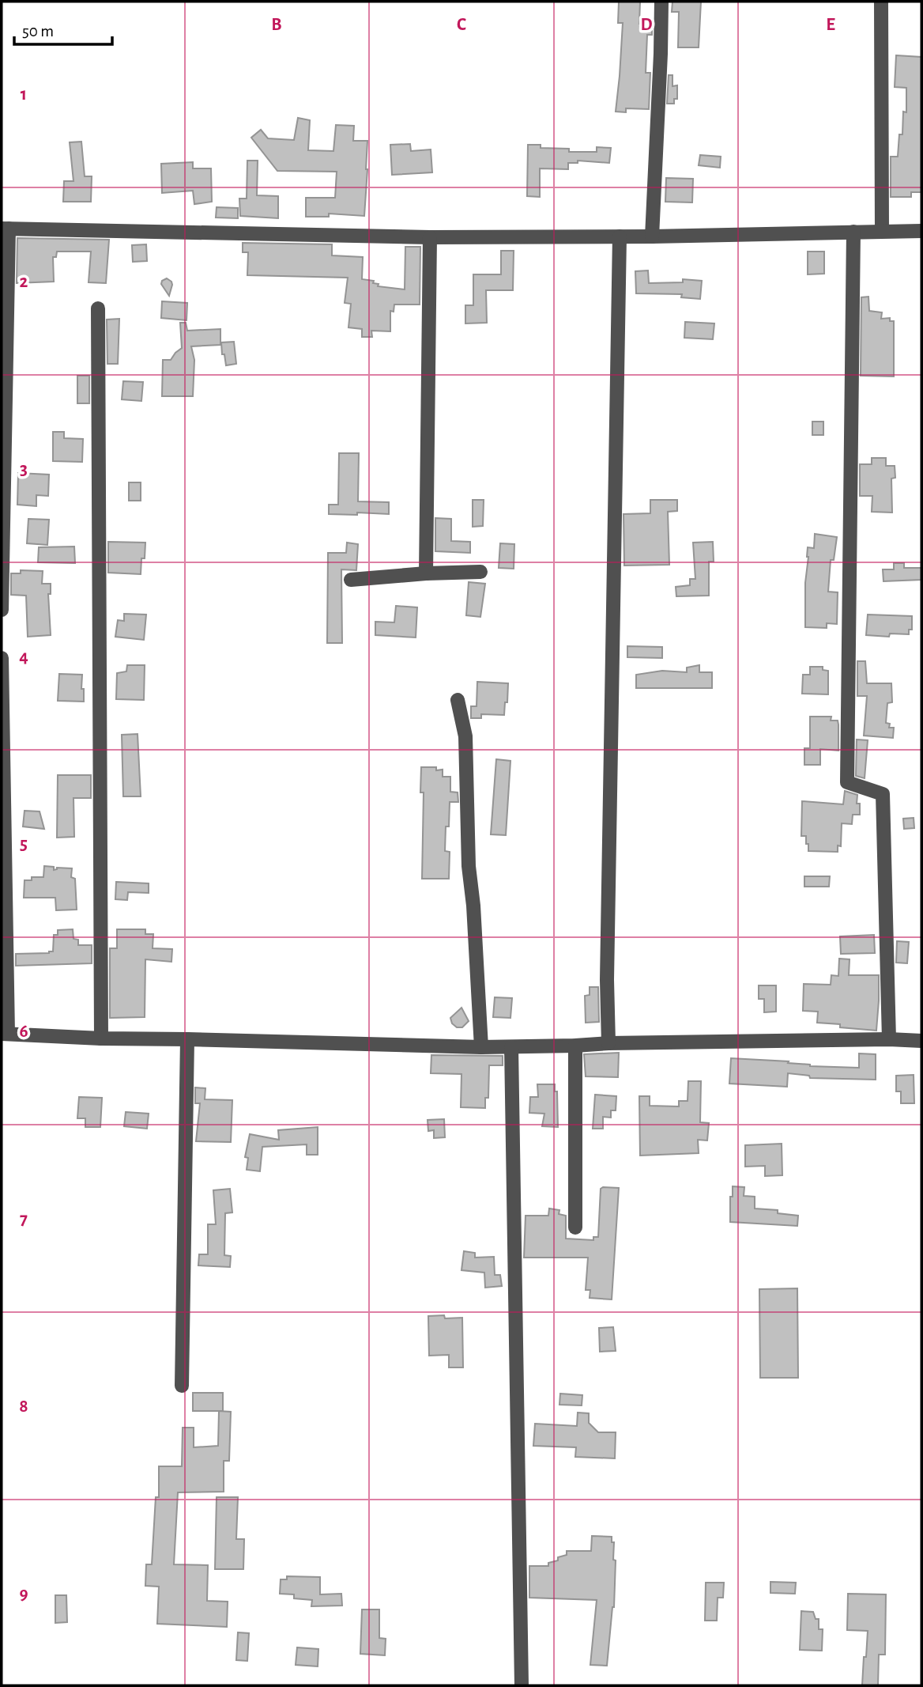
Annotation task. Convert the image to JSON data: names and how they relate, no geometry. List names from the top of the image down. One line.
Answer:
{"scale_bar":"50 m","grid":{"columns":["B","C","D","E"],"rows":["1","2","3","4","5","6","7","8","9"]}}
